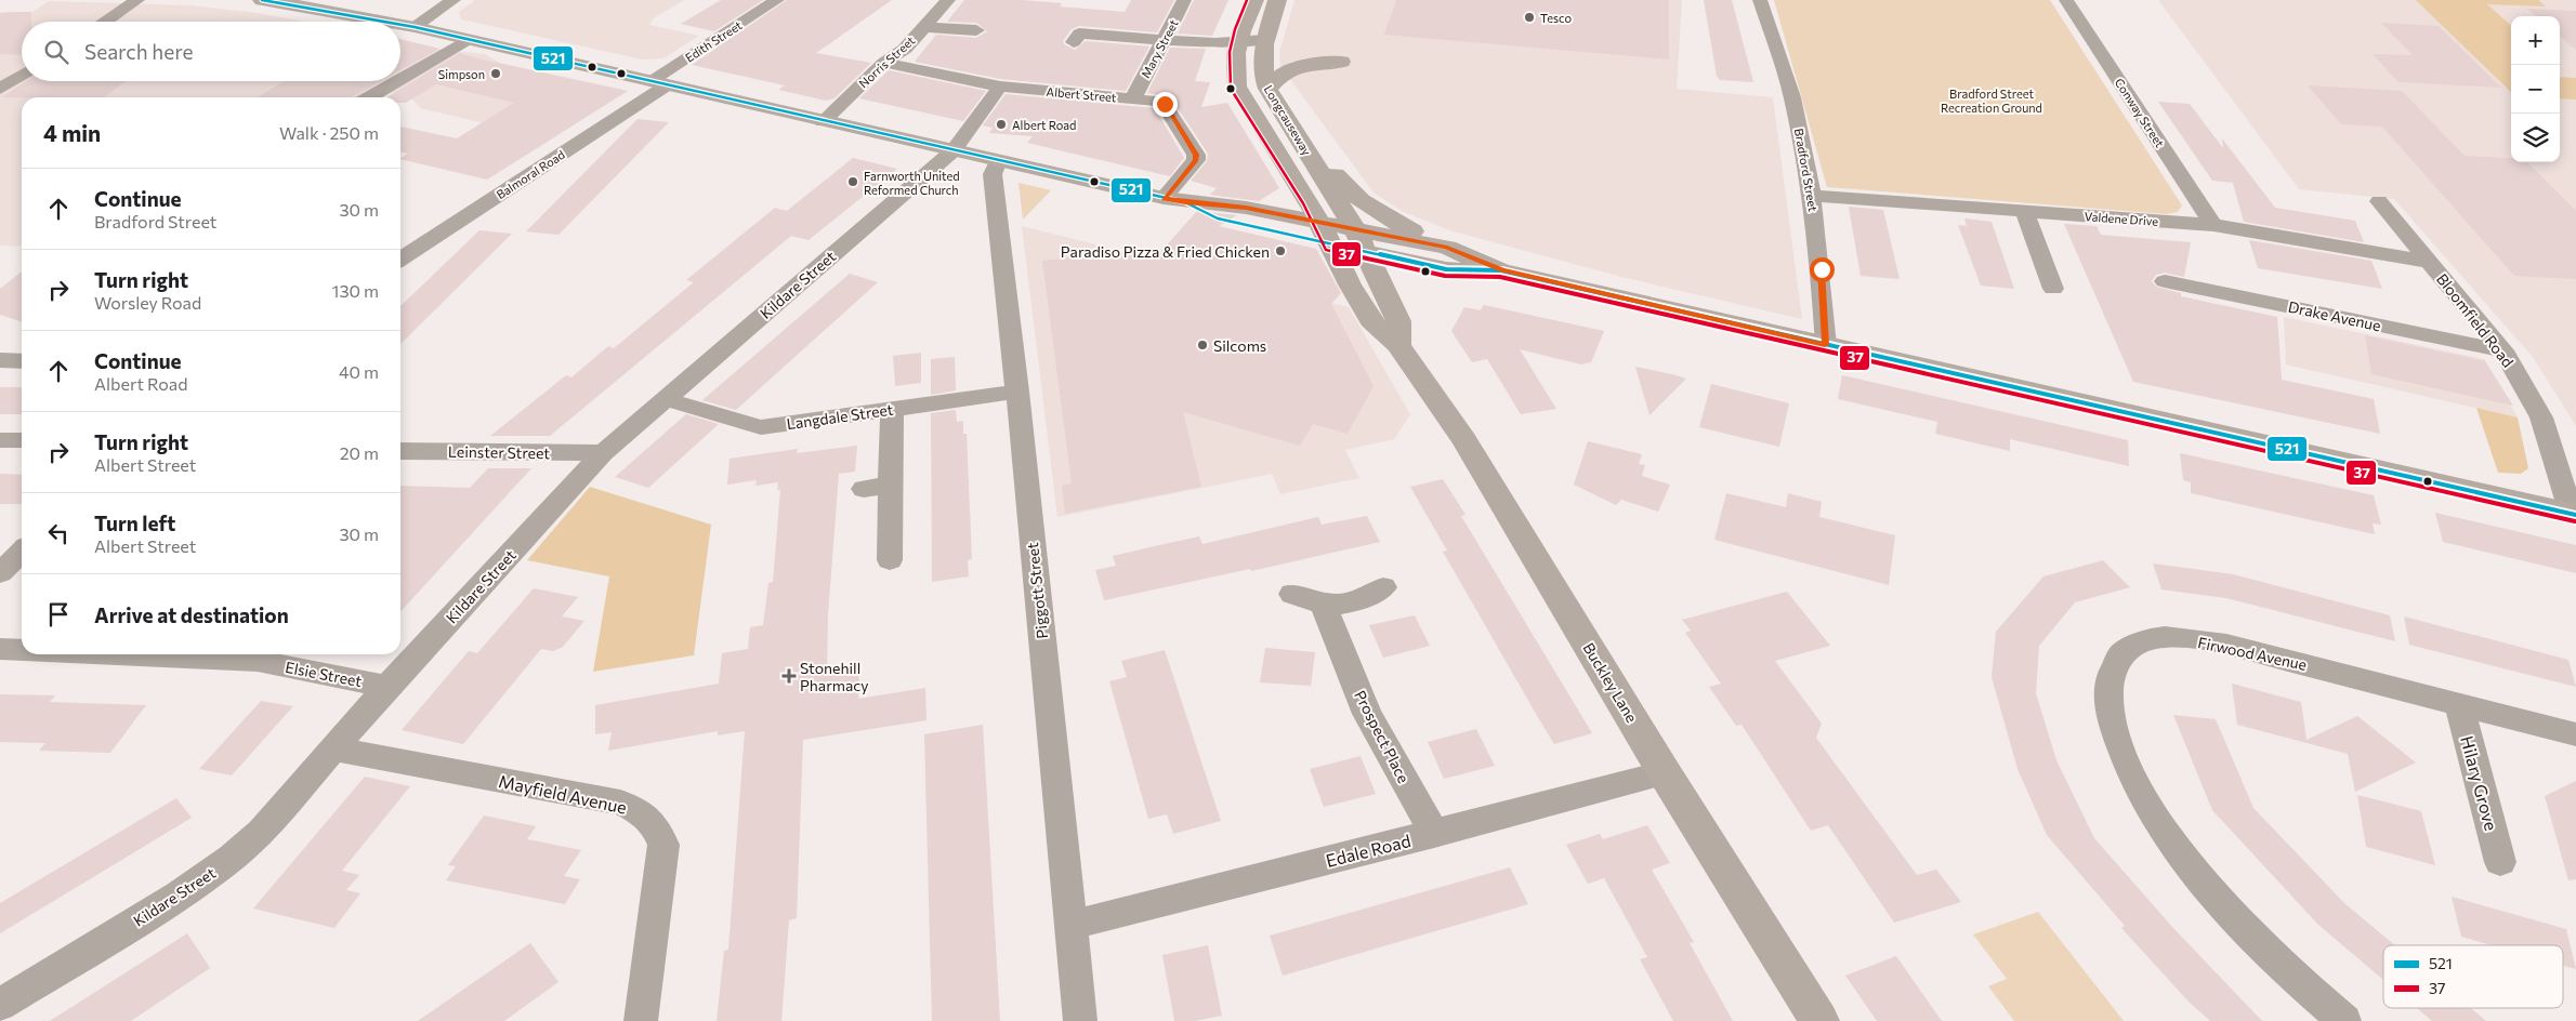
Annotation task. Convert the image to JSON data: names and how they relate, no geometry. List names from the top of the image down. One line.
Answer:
{"streets":{"main road":["Longcauseway","Buckley Lane"],"street":["Edith Street","Mary Street","Norris Street","Albert Street","Conway Street","Bradford Street","Balmoral Road","Valdene Drive","Kildare Street","Drake Avenue","Bloomfield Road","Langdale Street","Leinster Street","Piggott Street","Firwood Avenue","Elsie Street","Prospect Place","Hilary Grove","Mayfield Avenue","Edale Road"]},"crossings":[["Edith Street","Balmoral Road"],["Mary Street","Albert Street"],["Norris Street","Albert Street"],["Albert Street","Kildare Street"],["Conway Street","Valdene Drive"],["Longcauseway","Buckley Lane"],["Bradford Street","Valdene Drive"],["Valdene Drive","Bloomfield Road"],["Kildare Street","Langdale Street"],["Kildare Street","Leinster Street"],["Kildare Street","Elsie Street"],["Kildare Street","Mayfield Avenue"],["Drake Avenue","Bloomfield Road"],["Langdale Street","Piggott Street"],["Piggott Street","Edale Road"],["Firwood Avenue","Hilary Grove"],["Buckley Lane","Edale Road"],["Prospect Place","Edale Road"]],"parks":["Bradford Street Recreation Ground"],"places":{"other":["Tesco","Simpson","Albert Road","Farnworth United Reformed Church","Paradiso Pizza & Fried Chicken","Silcoms"],"health":["Stonehill Pharmacy"]},"lines":["transit line 521","transit line 37"],"legend":["521","37"],"page":{"map_buttons":["+","−"],"search":"Search here","heading":["4 min","Walk · 250 m"],"list":[["Continue","Bradford Street","30 m"],["Turn right","Worsley Road","130 m"],["Continue","Albert Road","40 m"],["Turn right","Albert Street","20 m"],["Turn left","Albert Street","30 m"],"Arrive at destination"]}}
